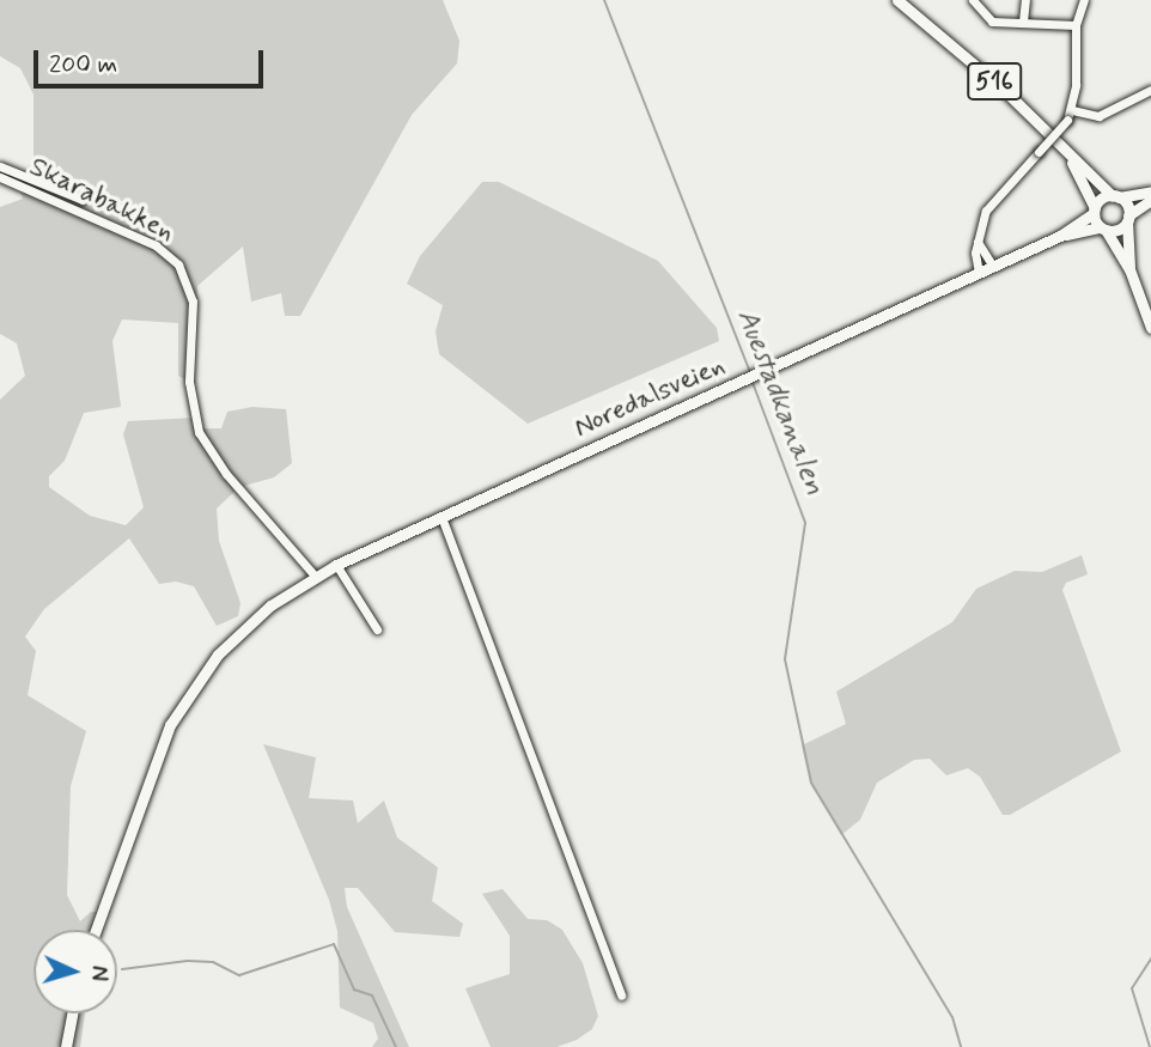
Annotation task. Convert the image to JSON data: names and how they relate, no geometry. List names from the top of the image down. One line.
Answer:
{"streets":{"main road":["516","Noredalsveien"],"street":["Skarabakken"]},"crossings":[["516","Noredalsveien"],["Skarabakken","Noredalsveien"]],"water":["Auestadkanalen"],"scale_bar":"200 m","north":"right"}
